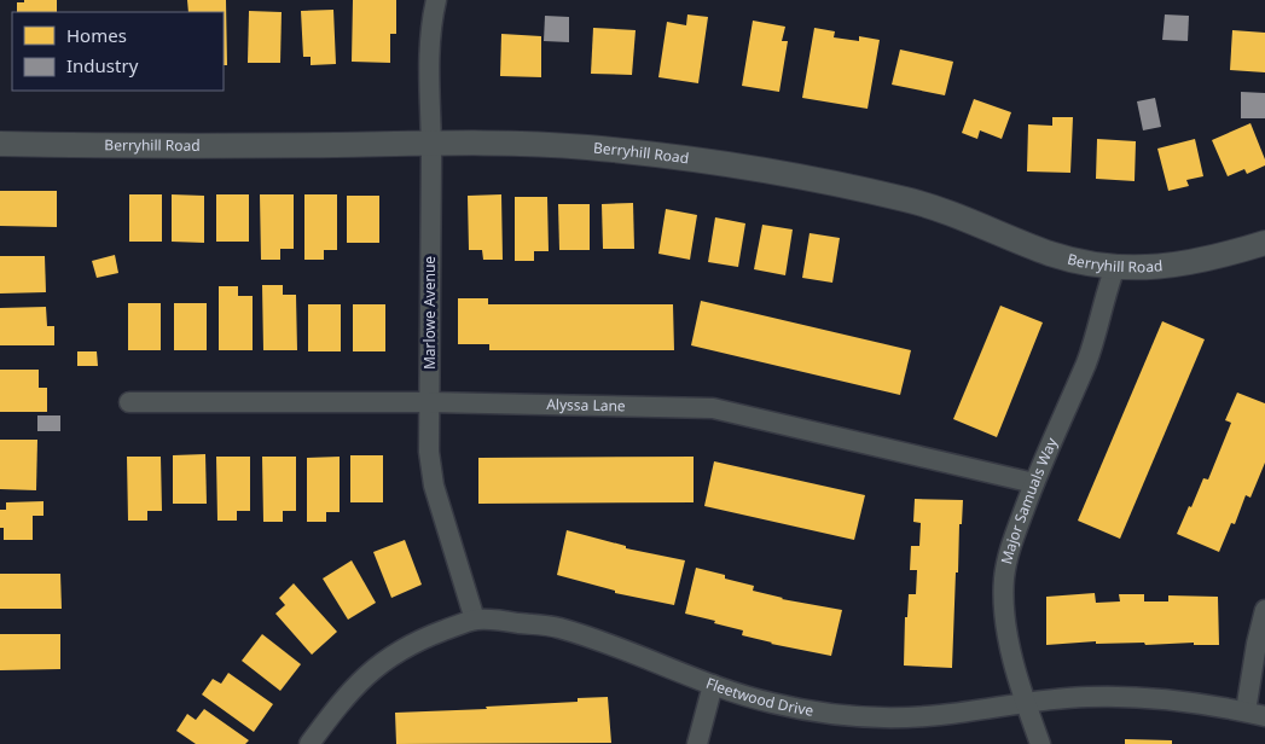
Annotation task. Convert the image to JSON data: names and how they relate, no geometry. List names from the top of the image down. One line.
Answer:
{"streets":{"street":["Berryhill Road","Marlowe Avenue","Alyssa Lane","Major Samuals Way","Fleetwood Drive"]},"crossings":[["Berryhill Road","Marlowe Avenue"],["Berryhill Road","Major Samuals Way"],["Marlowe Avenue","Alyssa Lane"],["Marlowe Avenue","Fleetwood Drive"],["Alyssa Lane","Major Samuals Way"],["Major Samuals Way","Fleetwood Drive"]],"legend":["Homes","Industry"]}
